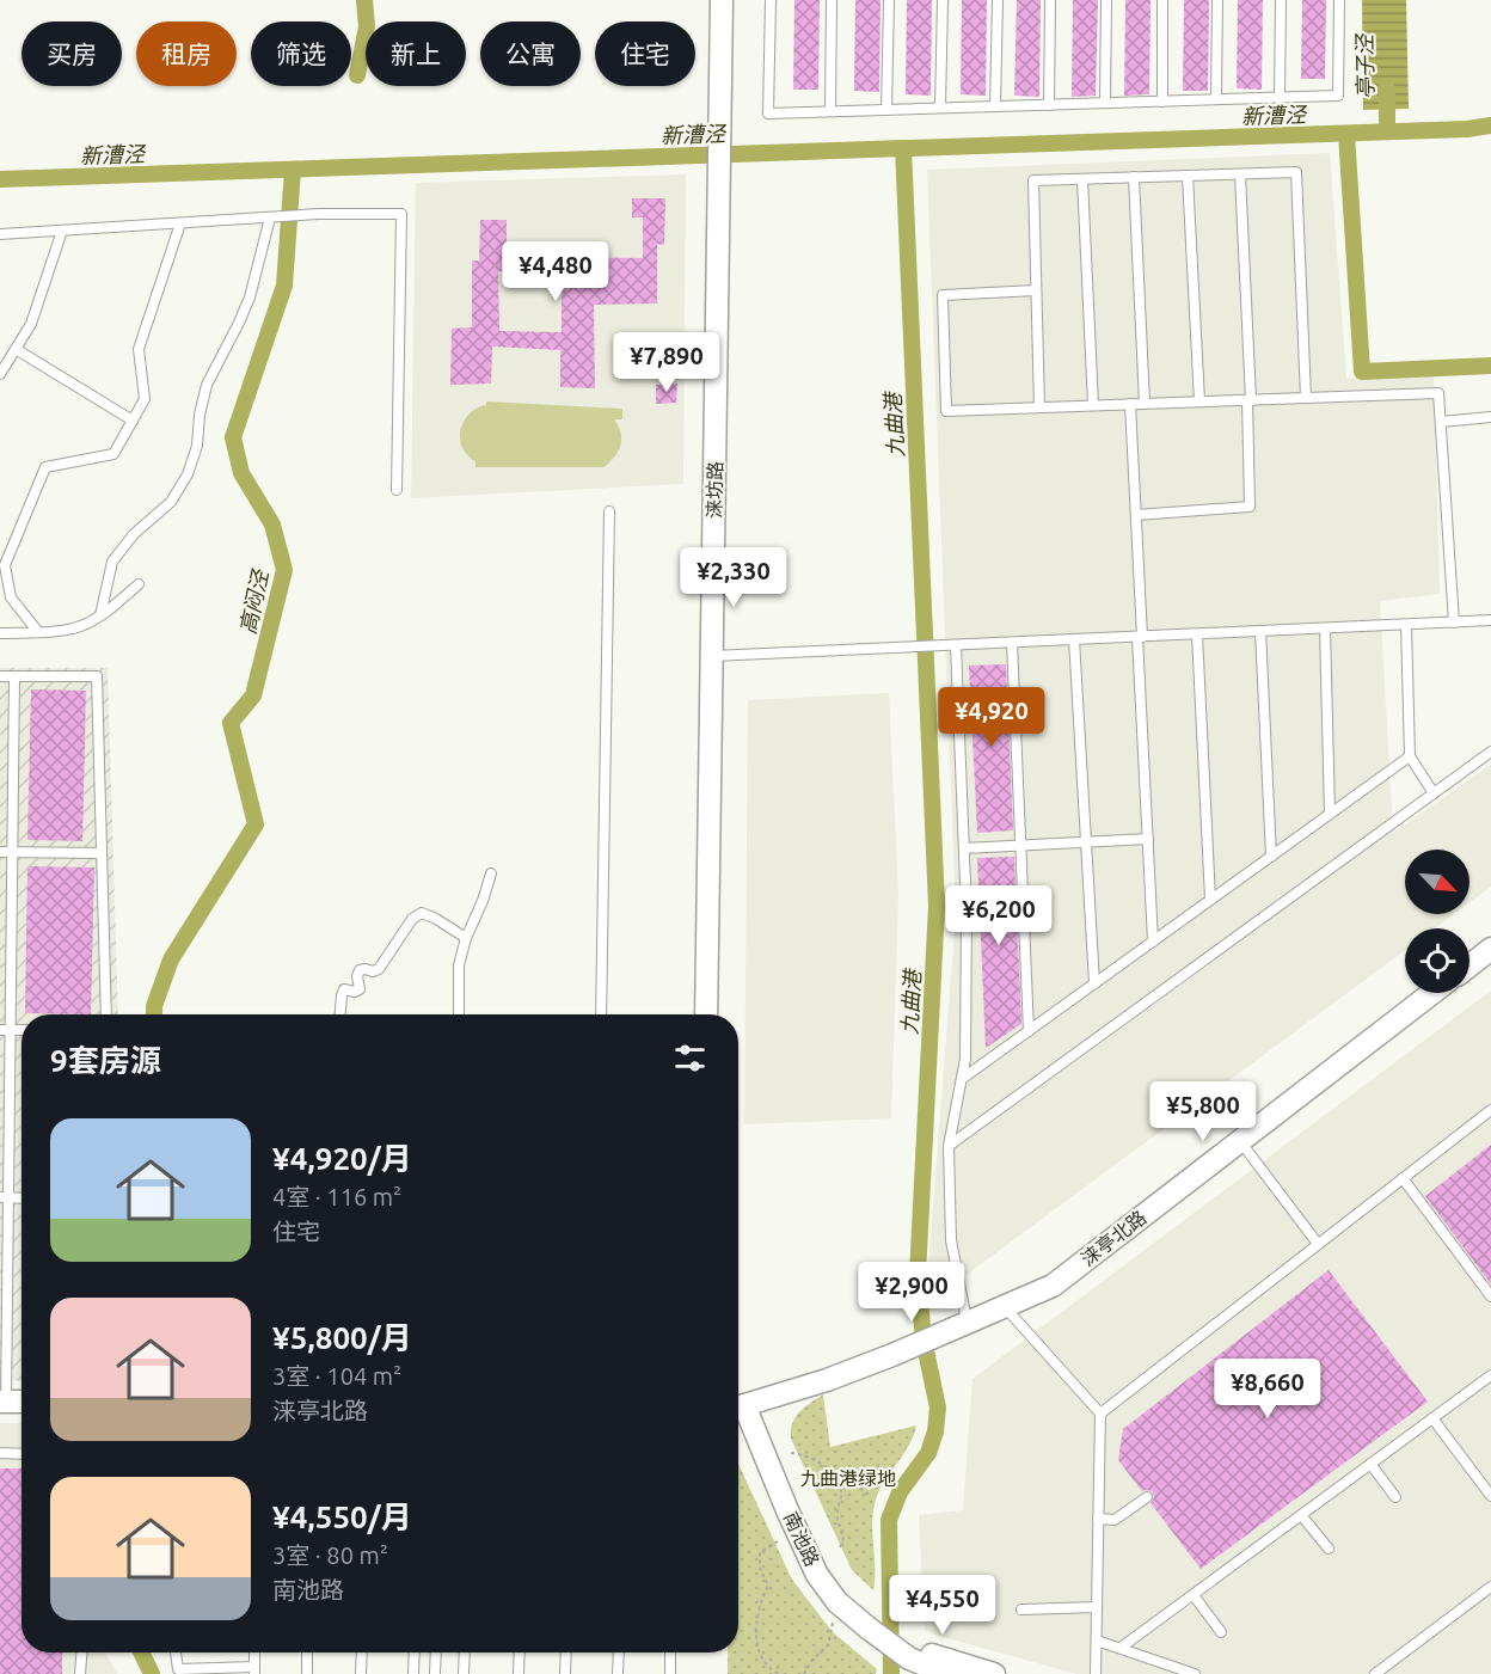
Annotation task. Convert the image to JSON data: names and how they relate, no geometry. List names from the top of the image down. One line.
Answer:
{"streets":{"street":["涞坊路","涞亭北路","南池路"]},"water":["亭子泾","新漕泾","九曲港","高闷泾"],"parks":["九曲港绿地"],"north":"bottom right","page":{"chip":["买房","租房","筛选","新上","公寓","住宅"],"price":["¥4,480","¥7,890","¥2,330","¥4,920","¥6,200","¥5,800","¥2,900","¥8,660","¥4,550"],"heading":"9套房源","list":[{"name":"¥4,920/月","note":"4室 · 116 m² · 住宅"},{"name":"¥5,800/月","note":"3室 · 104 m² · 涞亭北路"},{"name":"¥4,550/月","note":"3室 · 80 m² · 南池路"}]}}
